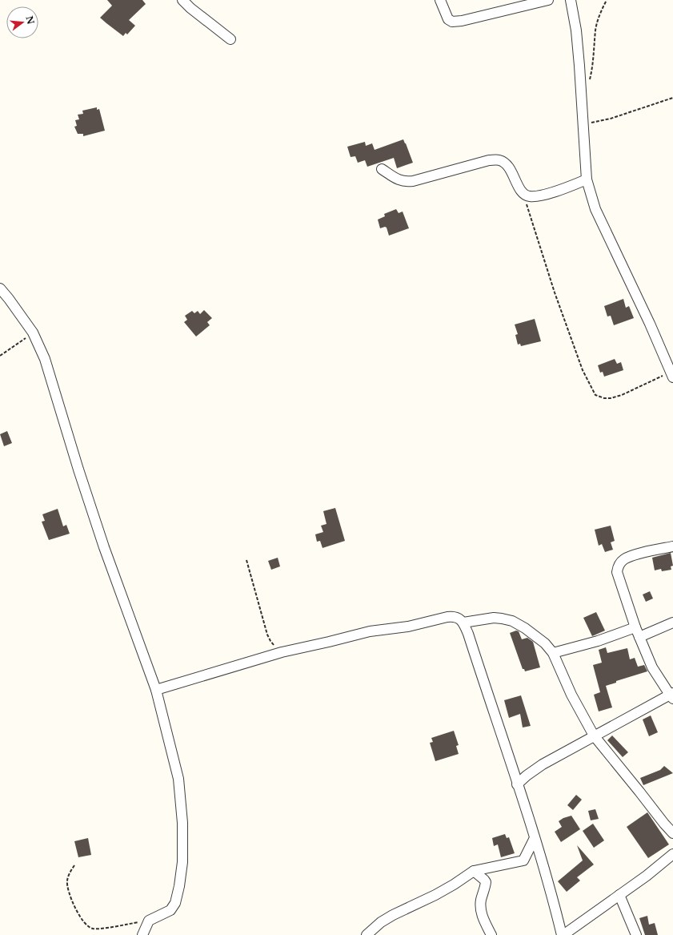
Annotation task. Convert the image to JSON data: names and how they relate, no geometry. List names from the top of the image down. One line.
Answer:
{"north":"right"}
